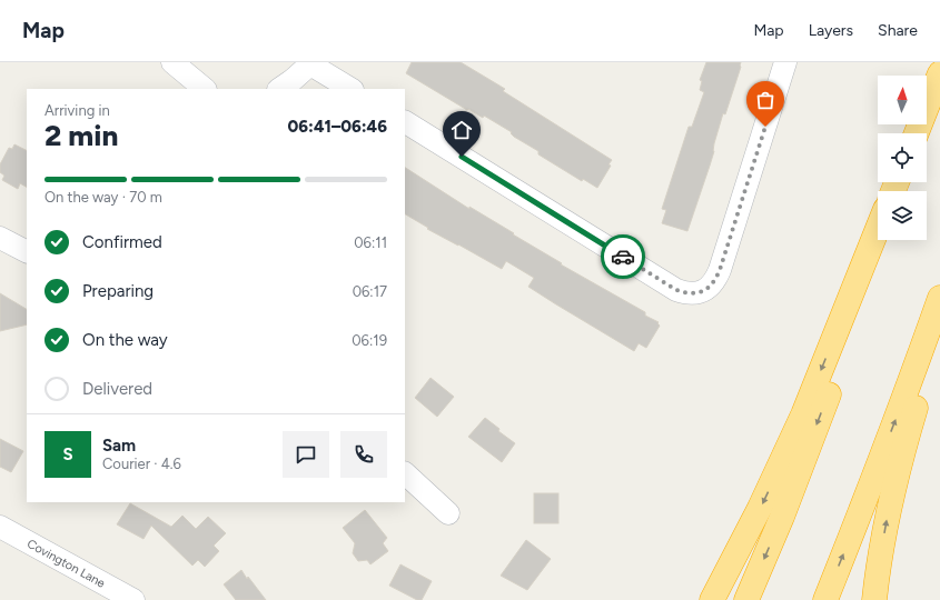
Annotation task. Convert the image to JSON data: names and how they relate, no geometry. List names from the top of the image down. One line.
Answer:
{"streets":{"street":["Covington Lane"]},"north":"top","page":{"header":"Map","nav":["Map","Layers","Share"],"heading":["2 min","Arriving in","06:41–06:46"],"panel":["Sam","Courier · 4.6"],"bar":"On the way · 70 m","list":[["Confirmed","06:11"],["Preparing","06:17"],["On the way","06:19"],"Delivered"],"round":"S"}}
